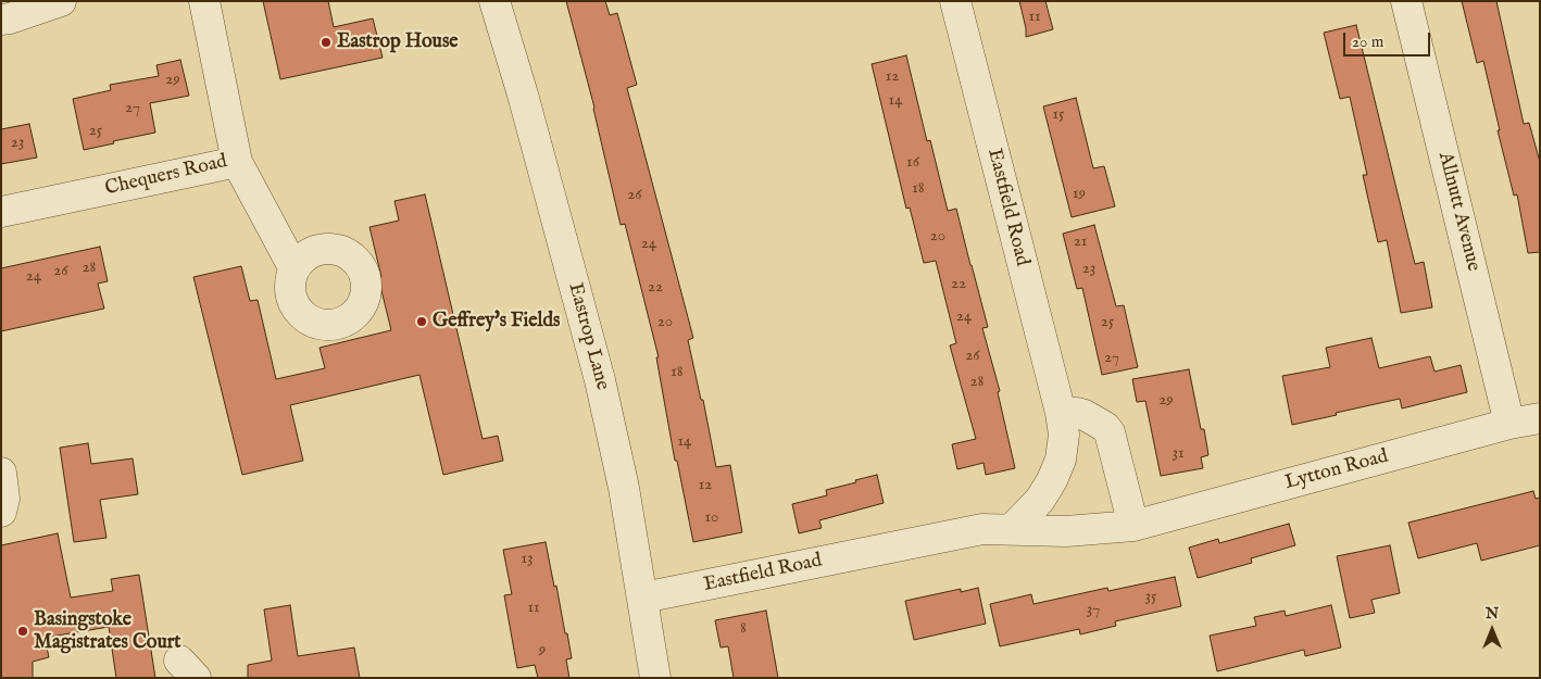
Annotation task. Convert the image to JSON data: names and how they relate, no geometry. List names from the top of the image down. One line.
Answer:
{"streets":{"street":["Chequers Road","Eastfield Road","Allnutt Avenue","Eastrop Lane","Lytton Road"]},"crossings":[["Eastfield Road","Eastrop Lane"],["Eastfield Road","Lytton Road"],["Allnutt Avenue","Lytton Road"]],"places":["Eastrop House","Geffrey's Fields","Basingstoke Magistrates Court"],"house_numbers":["11","12","29","14","27","15","25","23","16","18","19","26","20","21","24","28","23","26","24","22","22","24","20","25","26","27","18","28","29","14","31","12","10","13","35","11","37","8","9"],"scale_bar":"20 m","north":"top"}
